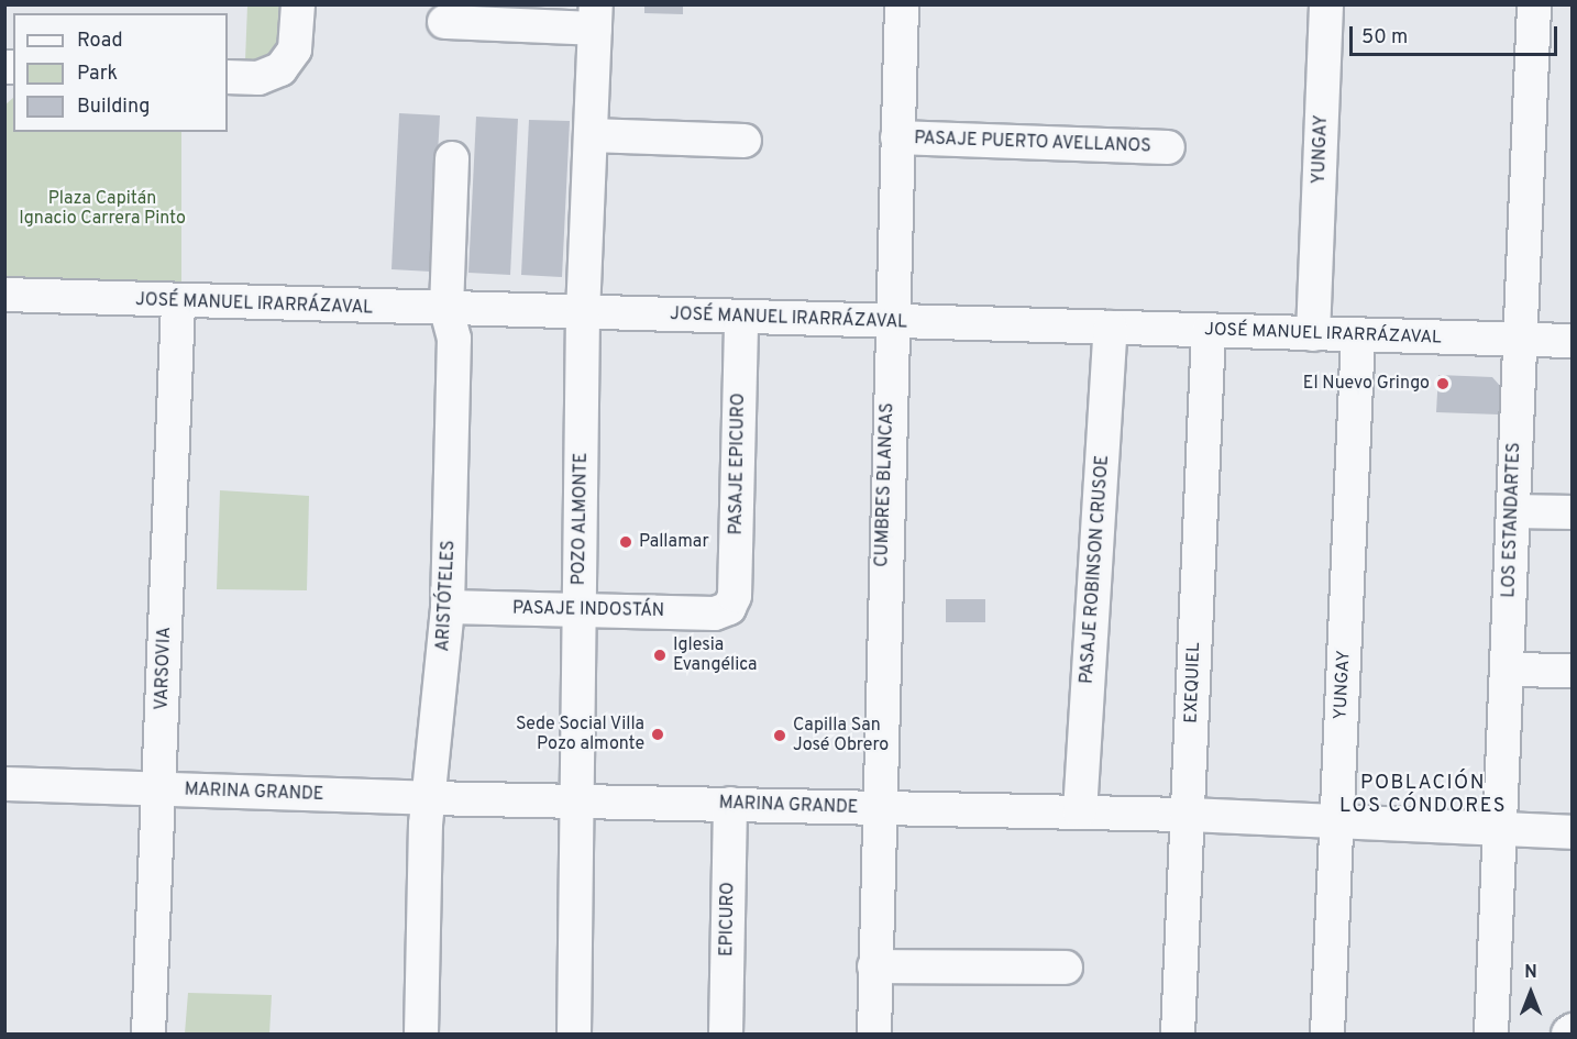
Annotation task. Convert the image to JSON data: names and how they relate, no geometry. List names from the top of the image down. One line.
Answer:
{"streets":{"street":["PASAJE PUERTO AVELLANOS","YUNGAY","JOSÉ MANUEL IRARRÁZAVAL","PASAJE EPICURO","CUMBRES BLANCAS","POZO ALMONTE","LOS ESTANDARTES","PASAJE ROBINSON CRUSOE","ARISTÓTELES","PASAJE INDOSTÁN","VARSOVIA","EXEQUIEL","MARINA GRANDE","EPICURO"]},"crossings":[["PASAJE PUERTO AVELLANOS","CUMBRES BLANCAS"],["YUNGAY","JOSÉ MANUEL IRARRÁZAVAL"],["YUNGAY","MARINA GRANDE"],["JOSÉ MANUEL IRARRÁZAVAL","PASAJE EPICURO"],["JOSÉ MANUEL IRARRÁZAVAL","CUMBRES BLANCAS"],["JOSÉ MANUEL IRARRÁZAVAL","POZO ALMONTE"],["JOSÉ MANUEL IRARRÁZAVAL","LOS ESTANDARTES"],["JOSÉ MANUEL IRARRÁZAVAL","PASAJE ROBINSON CRUSOE"],["JOSÉ MANUEL IRARRÁZAVAL","ARISTÓTELES"],["JOSÉ MANUEL IRARRÁZAVAL","VARSOVIA"],["JOSÉ MANUEL IRARRÁZAVAL","EXEQUIEL"],["PASAJE EPICURO","PASAJE INDOSTÁN"],["CUMBRES BLANCAS","MARINA GRANDE"],["POZO ALMONTE","PASAJE INDOSTÁN"],["POZO ALMONTE","MARINA GRANDE"],["LOS ESTANDARTES","MARINA GRANDE"],["PASAJE ROBINSON CRUSOE","MARINA GRANDE"],["ARISTÓTELES","PASAJE INDOSTÁN"],["ARISTÓTELES","MARINA GRANDE"],["VARSOVIA","MARINA GRANDE"],["EXEQUIEL","MARINA GRANDE"],["MARINA GRANDE","EPICURO"]],"districts":["POBLACIÓN LOS CÓNDORES"],"parks":["Plaza Capitán Ignacio Carrera Pinto"],"places":["El Nuevo Gringo","Pallamar","Iglesia Evangélica","Sede Social Villa Pozo almonte","Capilla San José Obrero"],"legend":["Road","Park","Building"],"scale_bar":"50 m","north":"top"}
